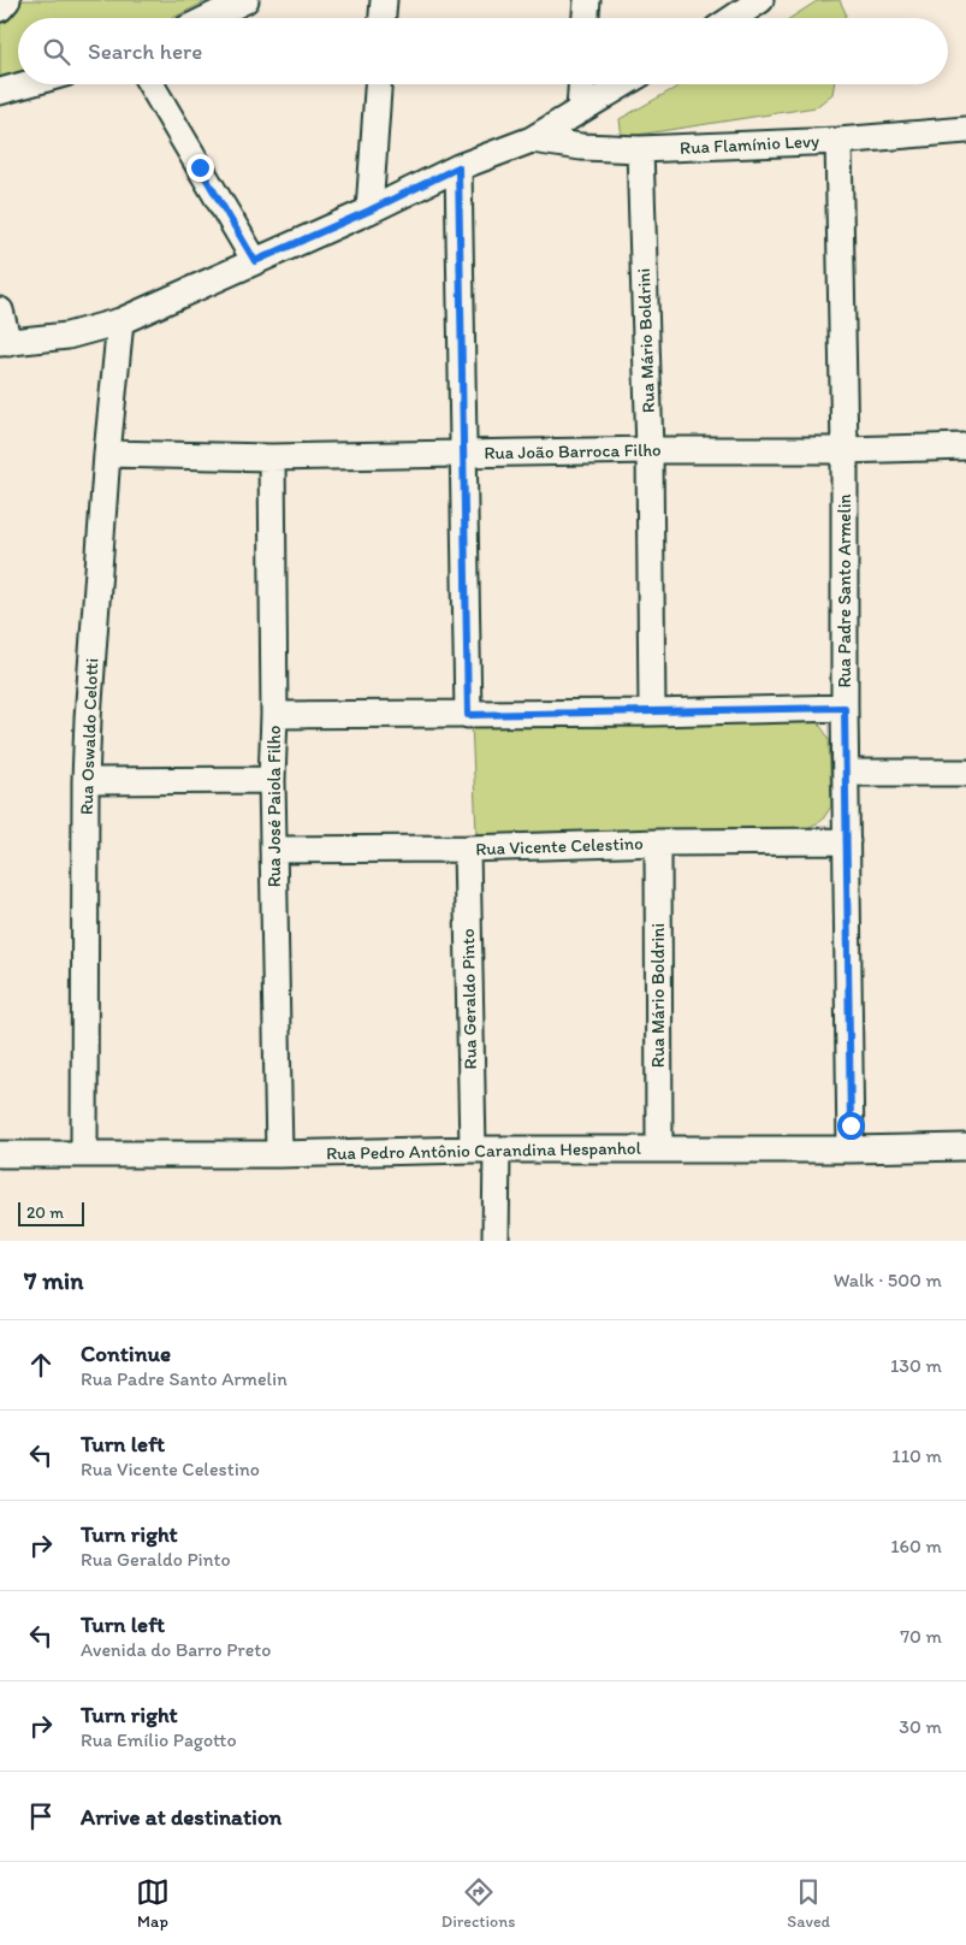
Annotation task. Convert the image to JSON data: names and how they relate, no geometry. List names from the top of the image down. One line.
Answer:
{"streets":{"street":["Rua Flamínio Levy","Rua Mário Boldrini","Rua João Barroca Filho","Rua Padre Santo Armelin","Rua Oswaldo Celotti","Rua José Paiola Filho","Rua Vicente Celestino","Rua Geraldo Pinto","Rua Pedro Antônio Carandina Hespanhol"]},"crossings":[["Rua Flamínio Levy","Rua Mário Boldrini"],["Rua Flamínio Levy","Rua Padre Santo Armelin"],["Rua Mário Boldrini","Rua João Barroca Filho"],["Rua Mário Boldrini","Rua Vicente Celestino"],["Rua Mário Boldrini","Rua Pedro Antônio Carandina Hespanhol"],["Rua João Barroca Filho","Rua Padre Santo Armelin"],["Rua João Barroca Filho","Rua Oswaldo Celotti"],["Rua João Barroca Filho","Rua José Paiola Filho"],["Rua Padre Santo Armelin","Rua Vicente Celestino"],["Rua Padre Santo Armelin","Rua Pedro Antônio Carandina Hespanhol"],["Rua Oswaldo Celotti","Rua Pedro Antônio Carandina Hespanhol"],["Rua José Paiola Filho","Rua Vicente Celestino"],["Rua José Paiola Filho","Rua Pedro Antônio Carandina Hespanhol"],["Rua Vicente Celestino","Rua Geraldo Pinto"],["Rua Geraldo Pinto","Rua Pedro Antônio Carandina Hespanhol"]],"scale_bar":"20 m","page":{"search":"Search here","scale":"20 m","heading":["7 min","Walk · 500 m"],"list":[["Continue","Rua Padre Santo Armelin","130 m"],["Turn left","Rua Vicente Celestino","110 m"],["Turn right","Rua Geraldo Pinto","160 m"],["Turn left","Avenida do Barro Preto","70 m"],["Turn right","Rua Emílio Pagotto","30 m"],"Arrive at destination"],"nav":["Map","Directions","Saved"]}}
